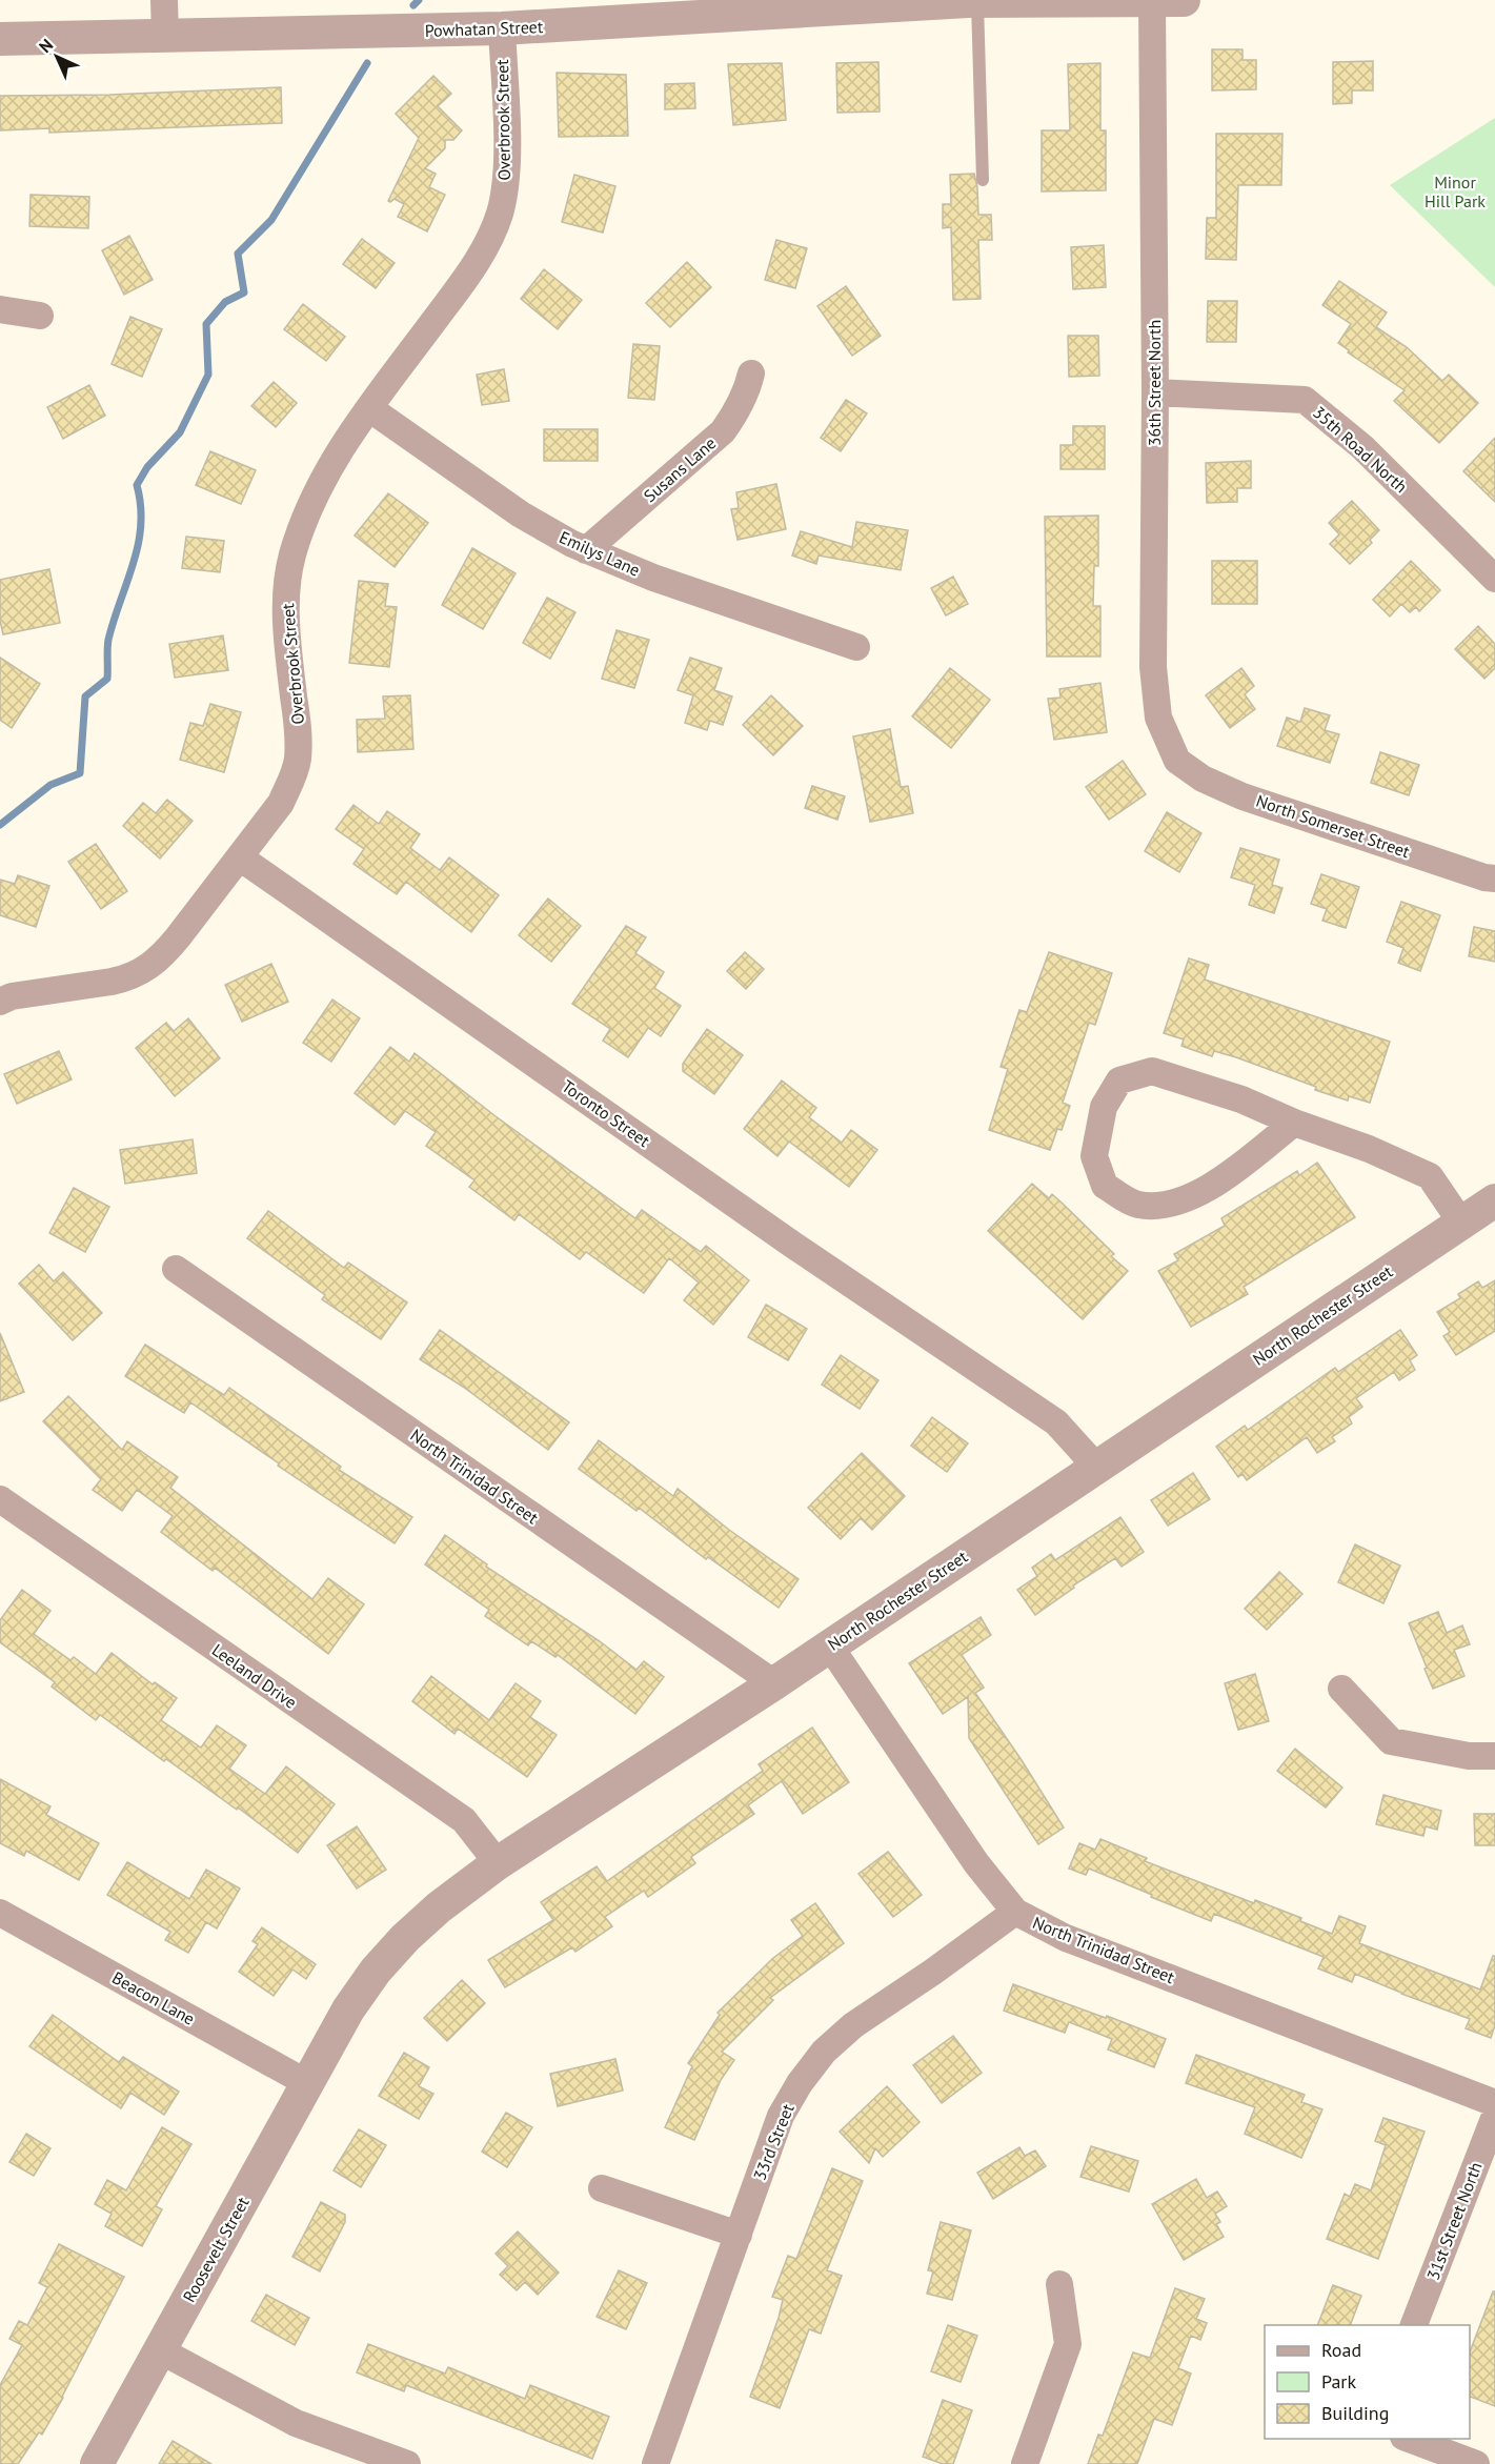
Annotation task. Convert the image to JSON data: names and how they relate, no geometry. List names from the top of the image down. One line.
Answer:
{"streets":{"street":["Powhatan Street","Overbrook Street","36th Street North","35th Road North","Susans Lane","Emilys Lane","North Somerset Street","Toronto Street","North Rochester Street","North Trinidad Street","Leeland Drive","Beacon Lane","33rd Street","31st Street North","Roosevelt Street"]},"crossings":[["Powhatan Street","Overbrook Street"],["Powhatan Street","36th Street North"],["Overbrook Street","Emilys Lane"],["Overbrook Street","Toronto Street"],["36th Street North","35th Road North"],["36th Street North","North Somerset Street"],["Susans Lane","Emilys Lane"],["Toronto Street","North Rochester Street"],["North Rochester Street","North Trinidad Street"],["North Rochester Street","Leeland Drive"],["North Rochester Street","Roosevelt Street"],["North Trinidad Street","33rd Street"],["Beacon Lane","Roosevelt Street"]],"parks":["Minor Hill Park"],"legend":["Road","Park","Building"],"north":"top left"}
